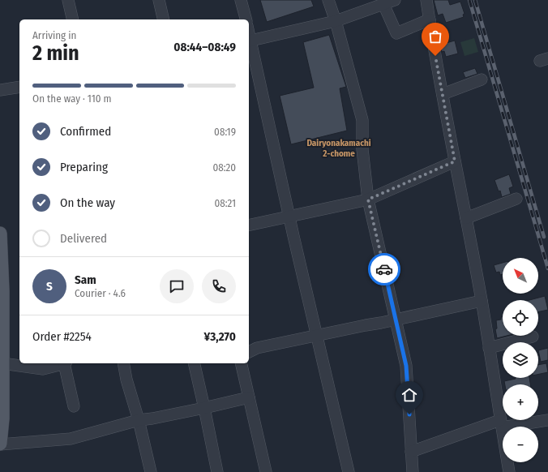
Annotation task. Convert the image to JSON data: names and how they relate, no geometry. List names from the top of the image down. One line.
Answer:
{"districts":["Dairyonakamachi 2-chome"],"north":"top left","page":{"heading":["2 min","Arriving in","08:44–08:49"],"panel":["Sam","Courier · 4.6","Order #2254","¥3,270"],"bar":"On the way · 110 m","list":[["Confirmed","08:19"],["Preparing","08:20"],["On the way","08:21"],"Delivered"],"map_buttons":["+","−"],"round":"S"}}
